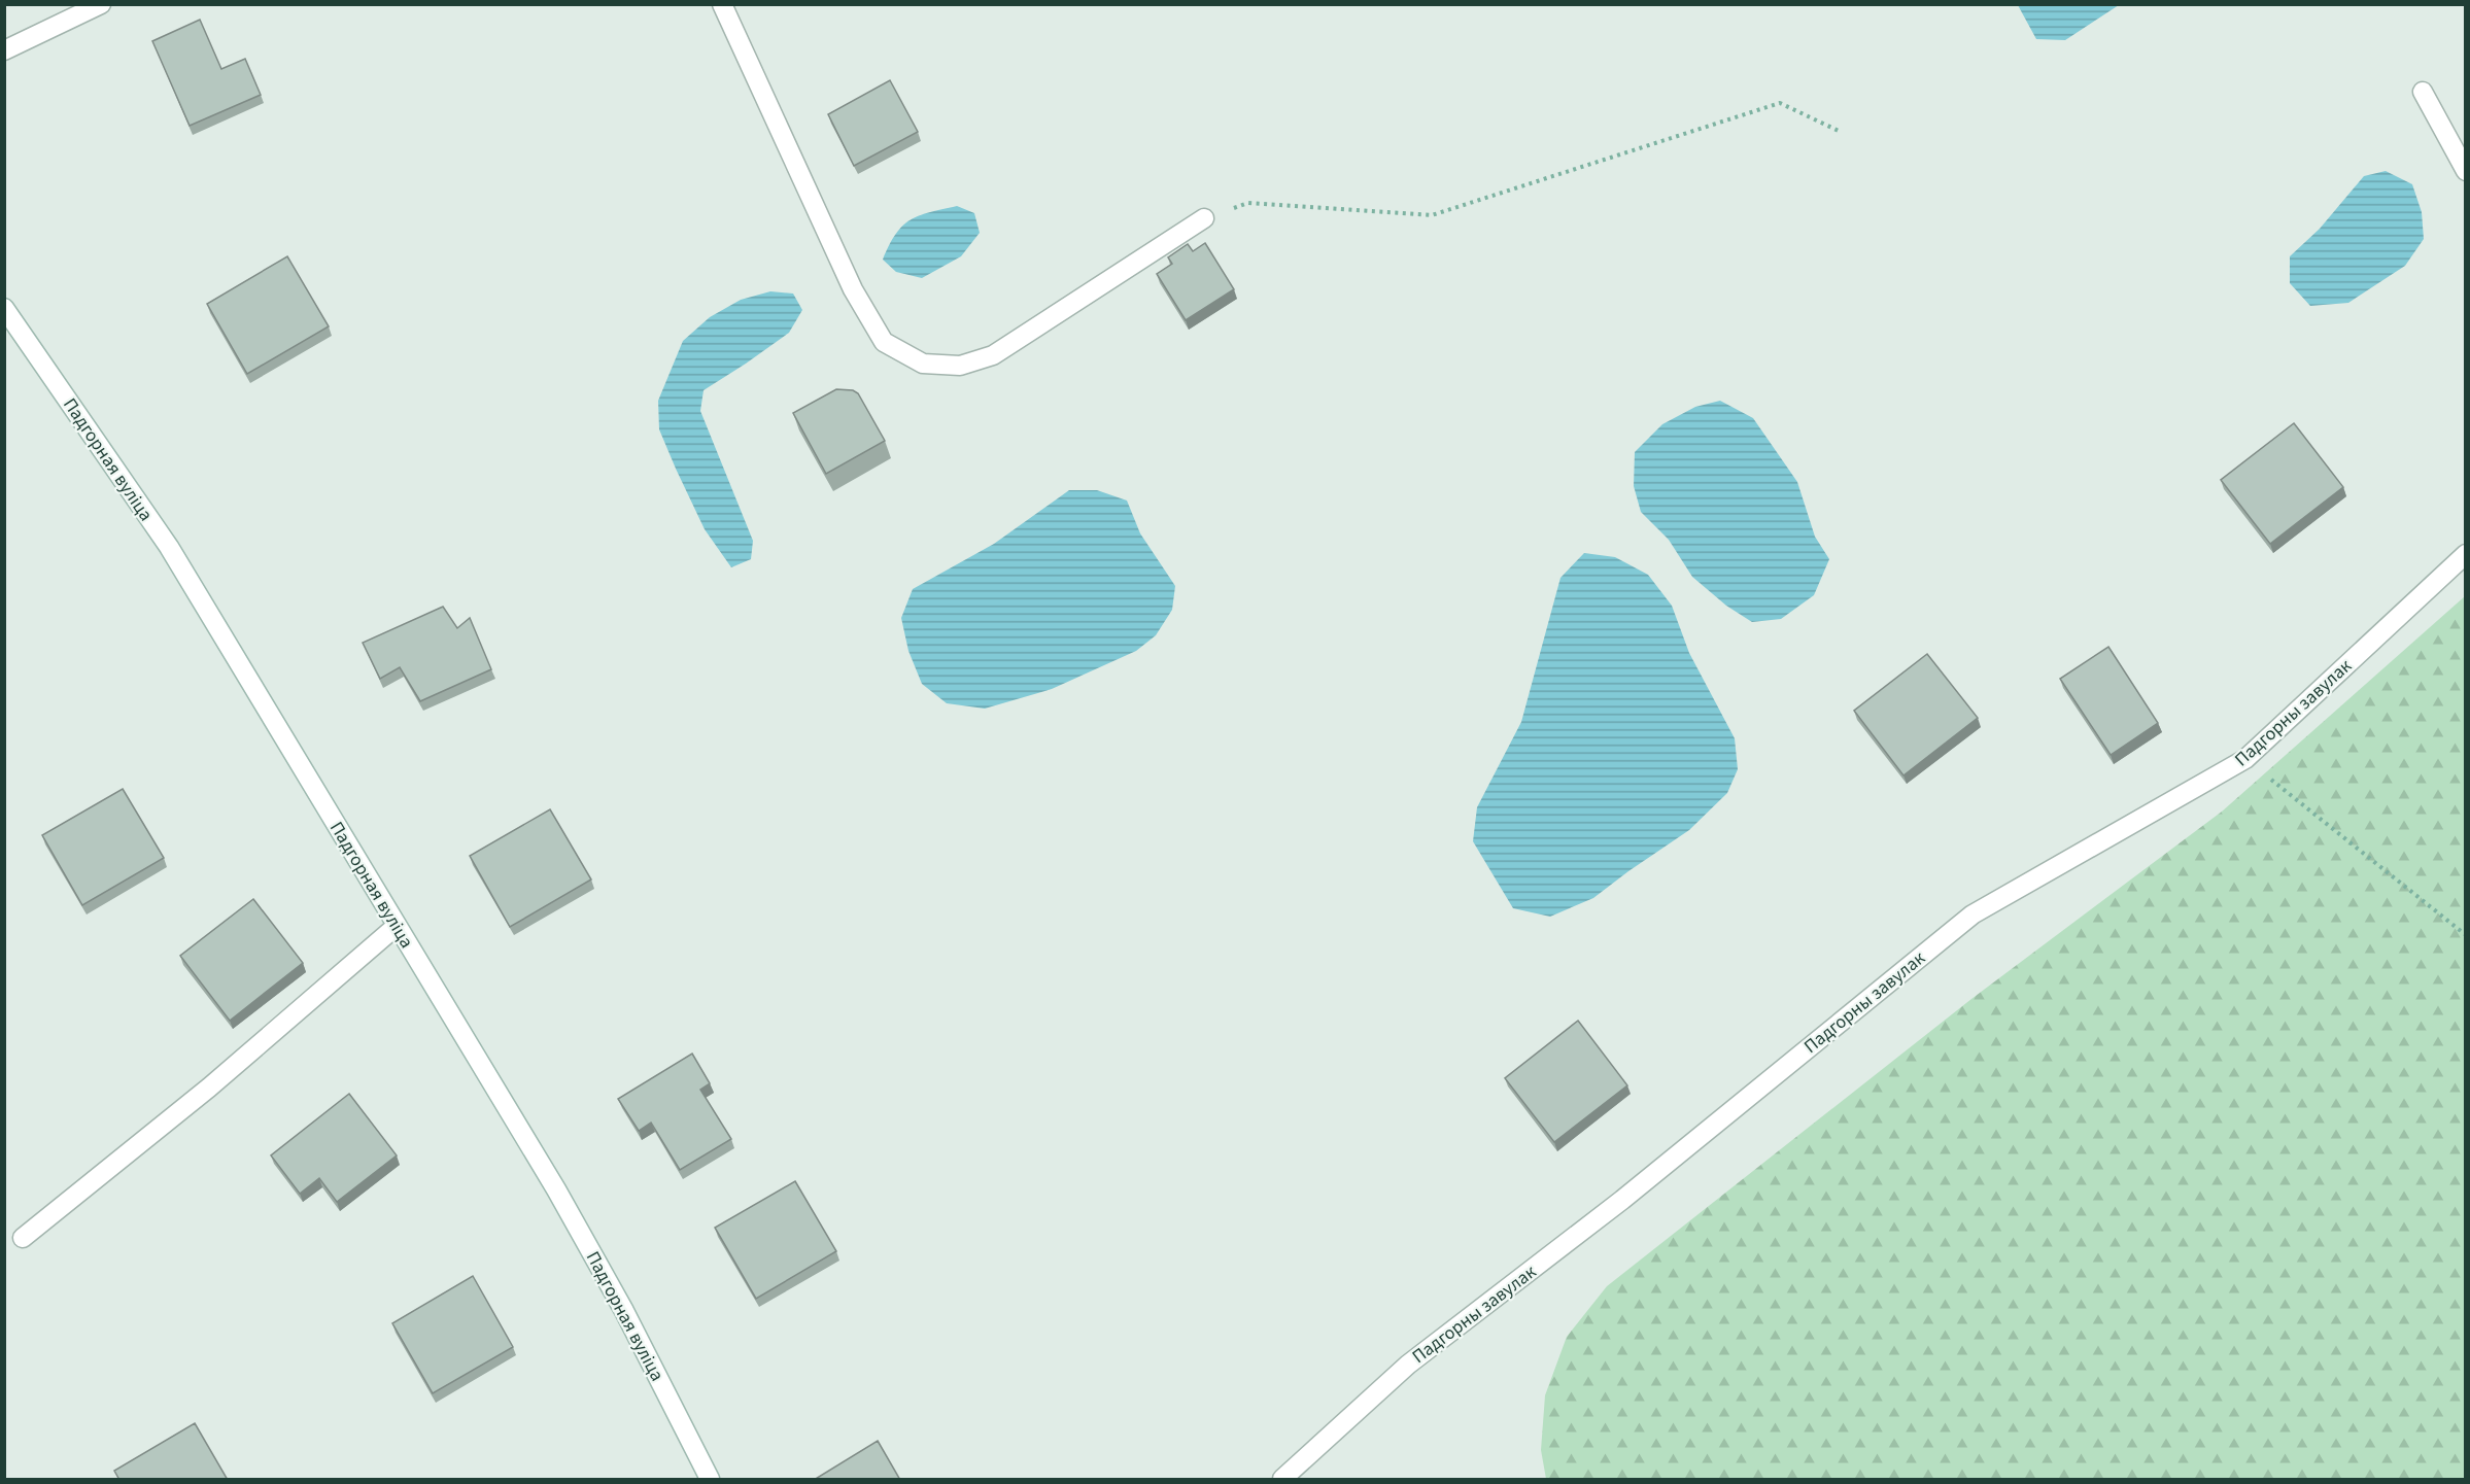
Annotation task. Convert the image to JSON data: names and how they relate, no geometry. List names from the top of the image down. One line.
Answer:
{"streets":{"street":["Падгорная вуліца","Падгорны завулак"]}}
